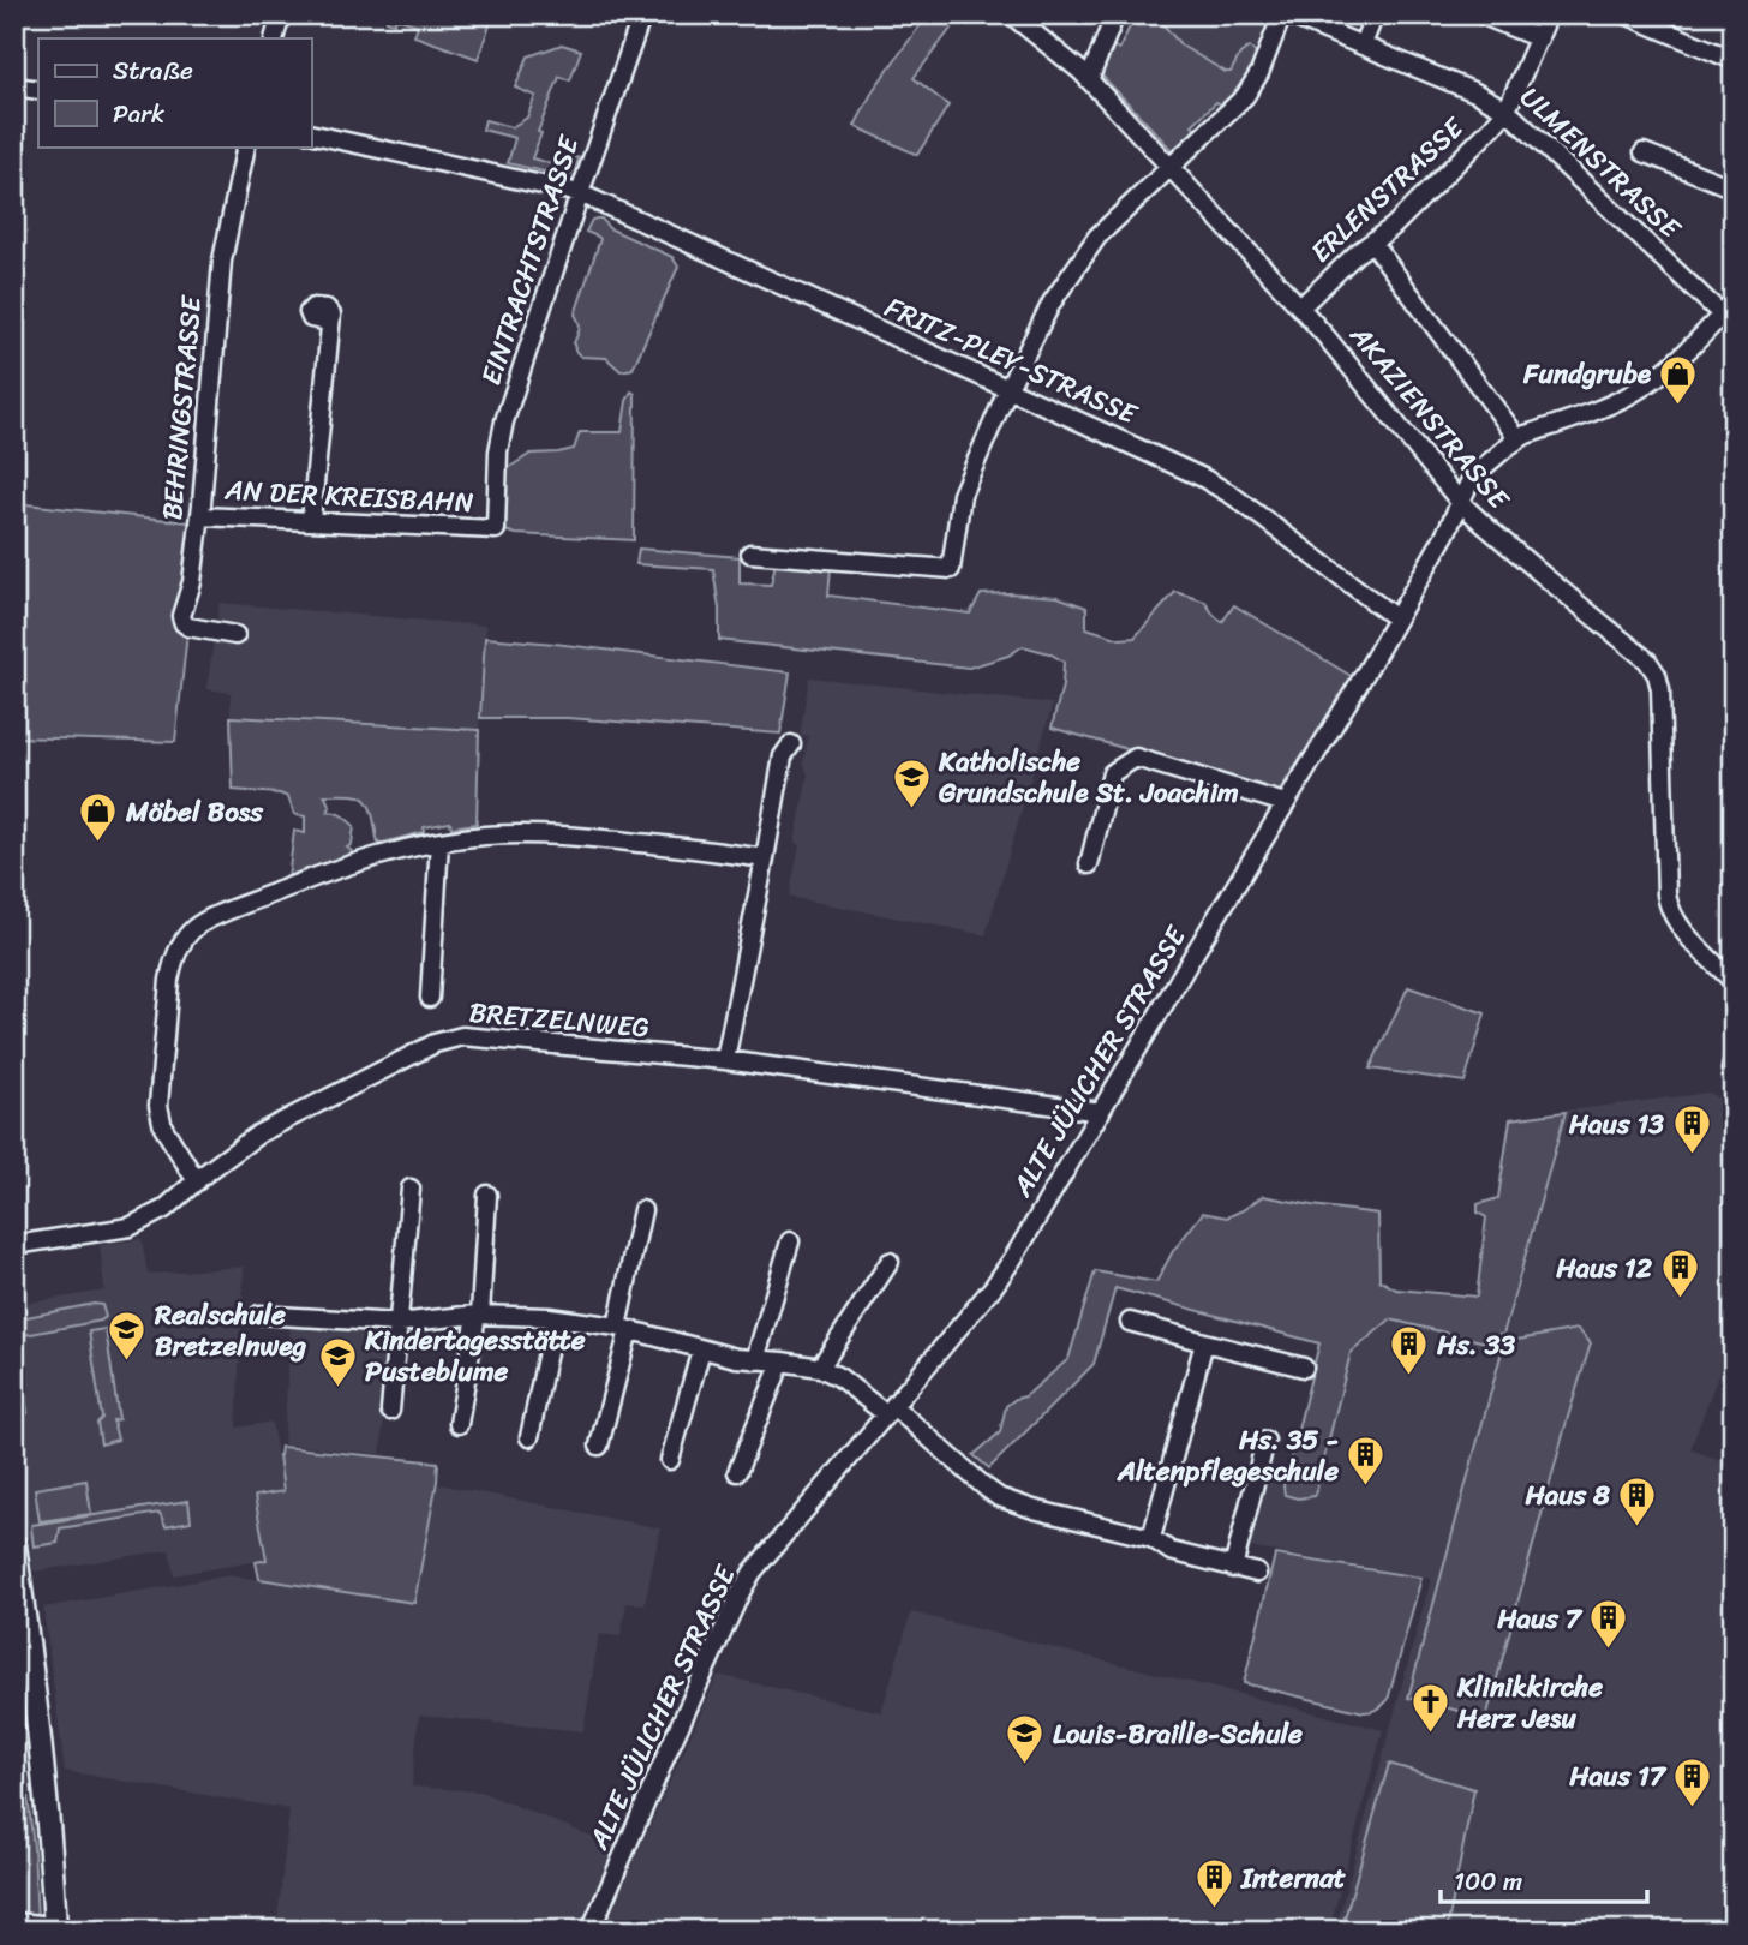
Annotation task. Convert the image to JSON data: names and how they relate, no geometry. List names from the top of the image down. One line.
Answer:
{"streets":{"street":["ULMENSTRASSE","ERLENSTRASSE","EINTRACHTSTRASSE","FRITZ-PLEY-STRASSE","BEHRINGSTRASSE","AKAZIENSTRASSE","AN DER KREISBAHN","BRETZELNWEG","ALTE JÜLICHER STRASSE"]},"crossings":[["ULMENSTRASSE","ERLENSTRASSE"],["ULMENSTRASSE","ALTE JÜLICHER STRASSE"],["ERLENSTRASSE","AKAZIENSTRASSE"],["EINTRACHTSTRASSE","FRITZ-PLEY-STRASSE"],["EINTRACHTSTRASSE","AN DER KREISBAHN"],["FRITZ-PLEY-STRASSE","ALTE JÜLICHER STRASSE"],["BEHRINGSTRASSE","AN DER KREISBAHN"],["AKAZIENSTRASSE","ALTE JÜLICHER STRASSE"],["BRETZELNWEG","ALTE JÜLICHER STRASSE"]],"places":{"shop":["Fundgrube","Möbel Boss"],"school or university":["Katholische Grundschule St. Joachim","Realschule Bretzelnweg","Kindertagesstätte Pusteblume","Louis-Braille-Schule"],"building":["Haus 13","Haus 12","Hs. 33","Hs. 35 - Altenpflegeschule","Haus 8","Haus 7","Haus 17","Internat"],"church":["Klinikkirche Herz Jesu"]},"legend":["Straße","Park"],"scale_bar":"100 m"}
